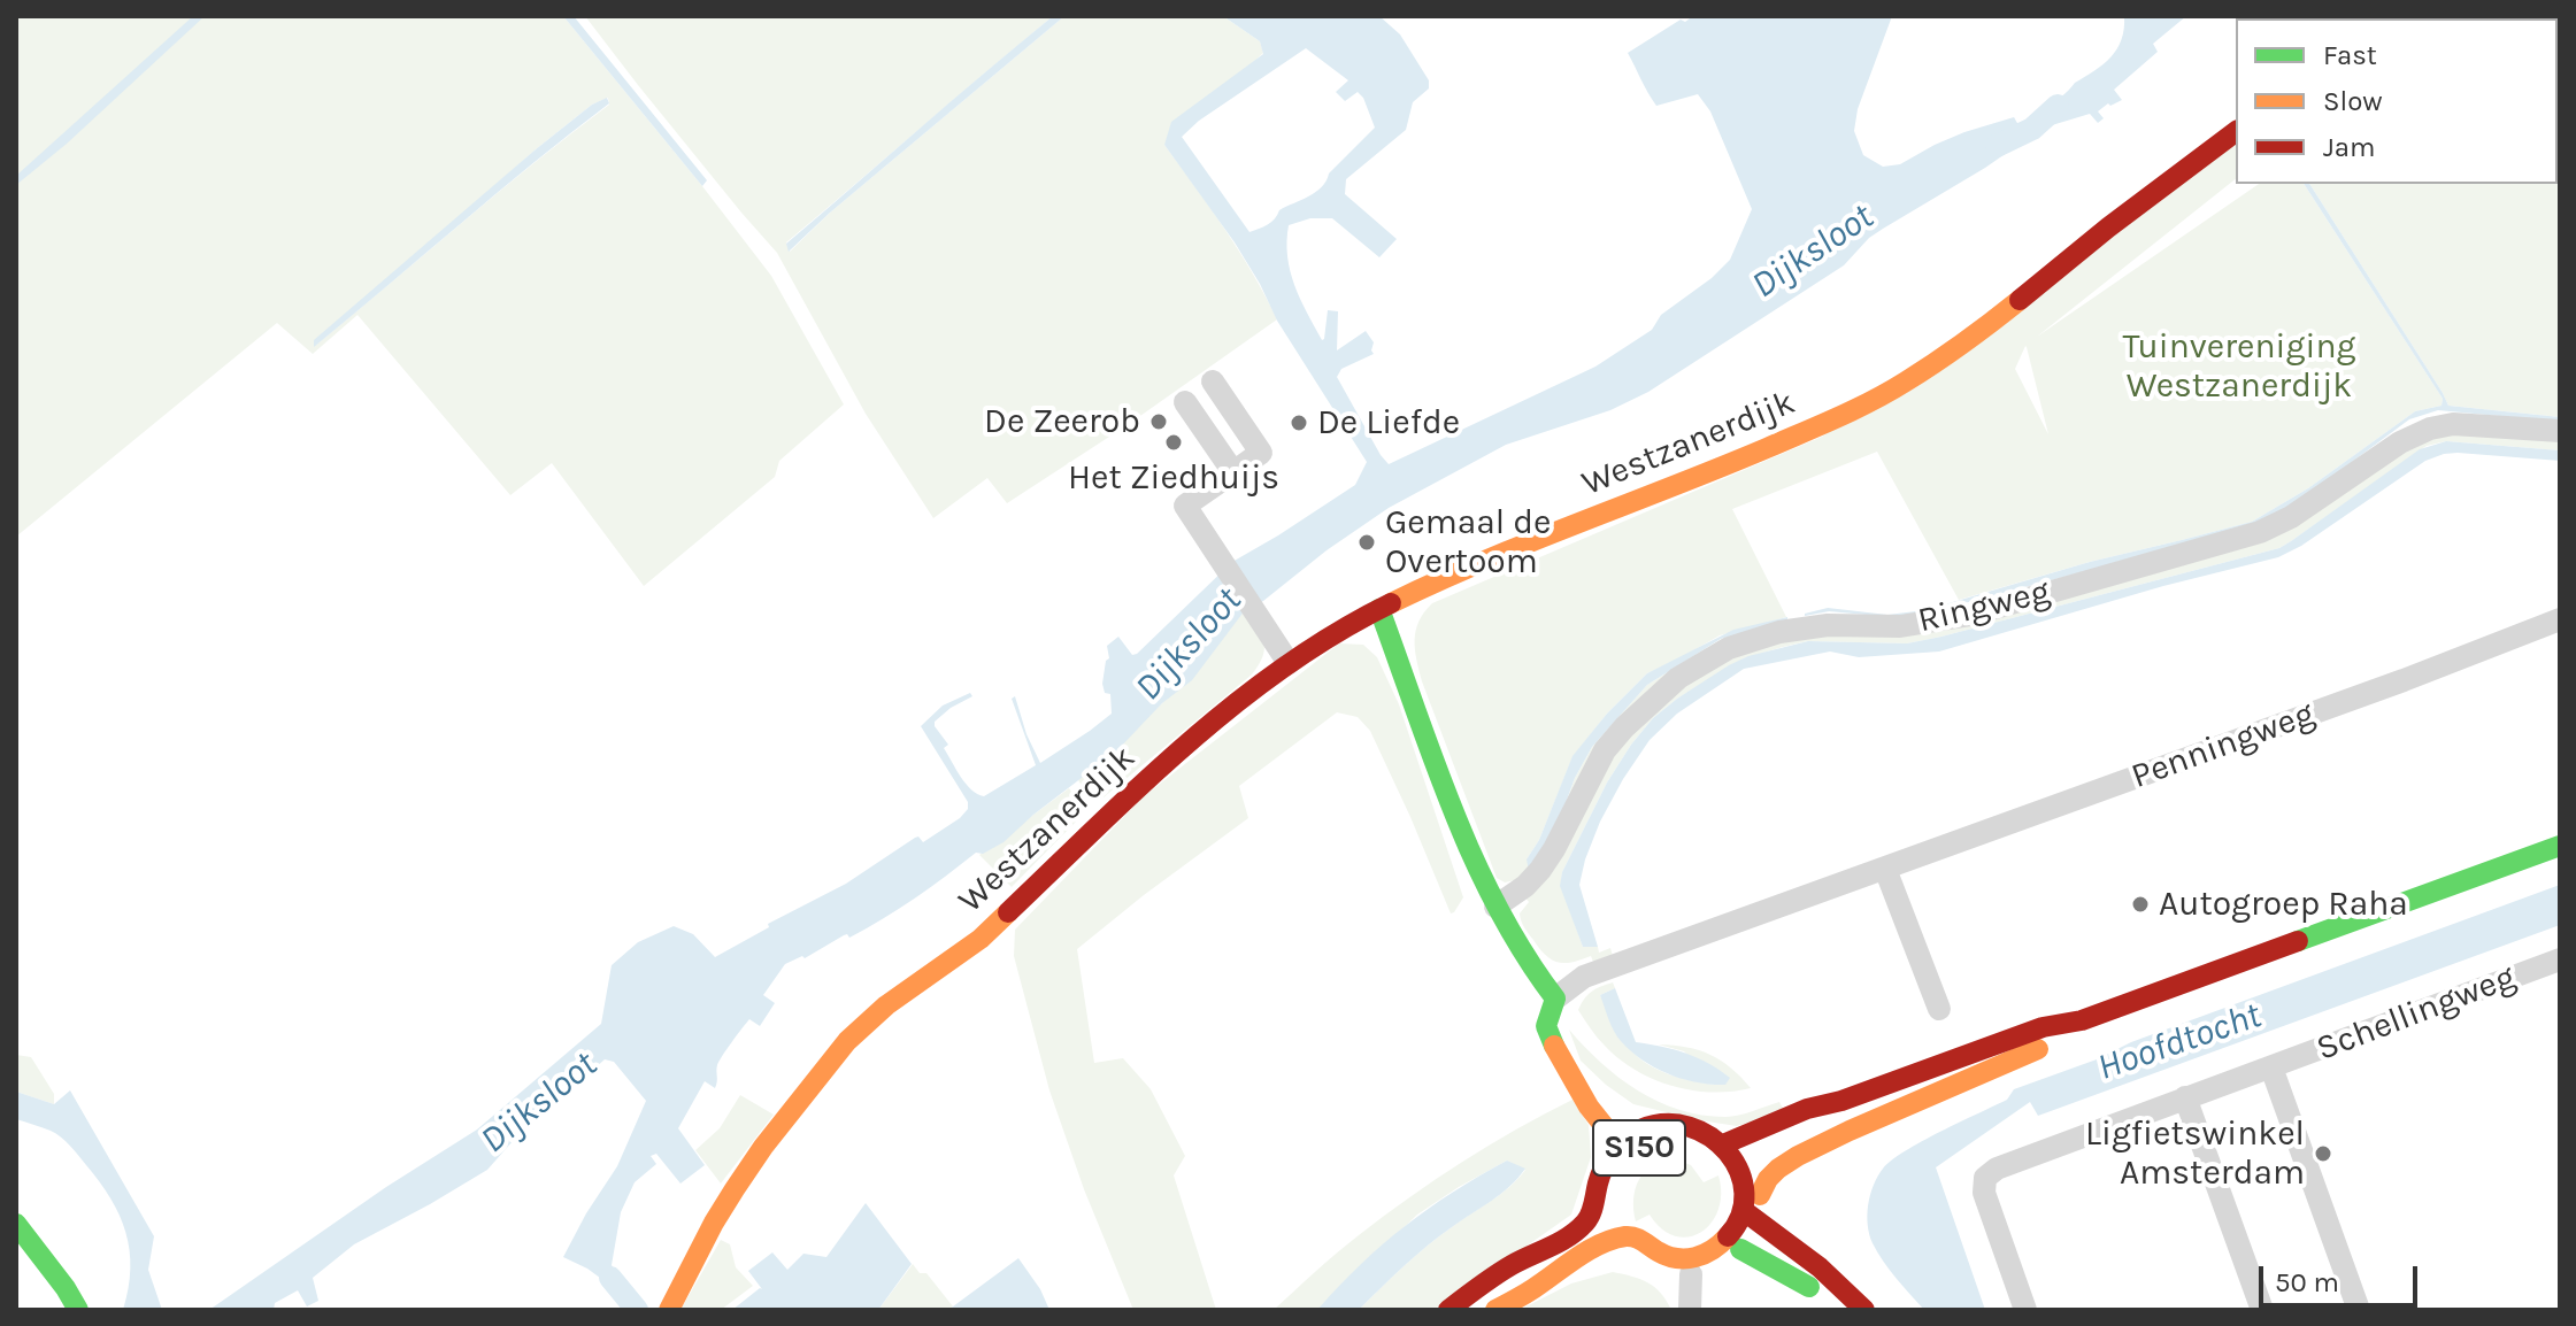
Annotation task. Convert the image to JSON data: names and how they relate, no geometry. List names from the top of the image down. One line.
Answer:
{"streets":{"street":["Westzanerdijk","Ringweg","Penningweg","Schellingweg","S150"]},"water":["Dijksloot","Hoofdtocht"],"parks":["Tuinvereniging Westzanerdijk"],"places":["De Zeerob","De Liefde","Het Ziedhuijs","Gemaal de Overtoom","Autogroep Raha","Ligfietswinkel Amsterdam"],"legend":["Fast","Slow","Jam"],"scale_bar":"50 m"}
